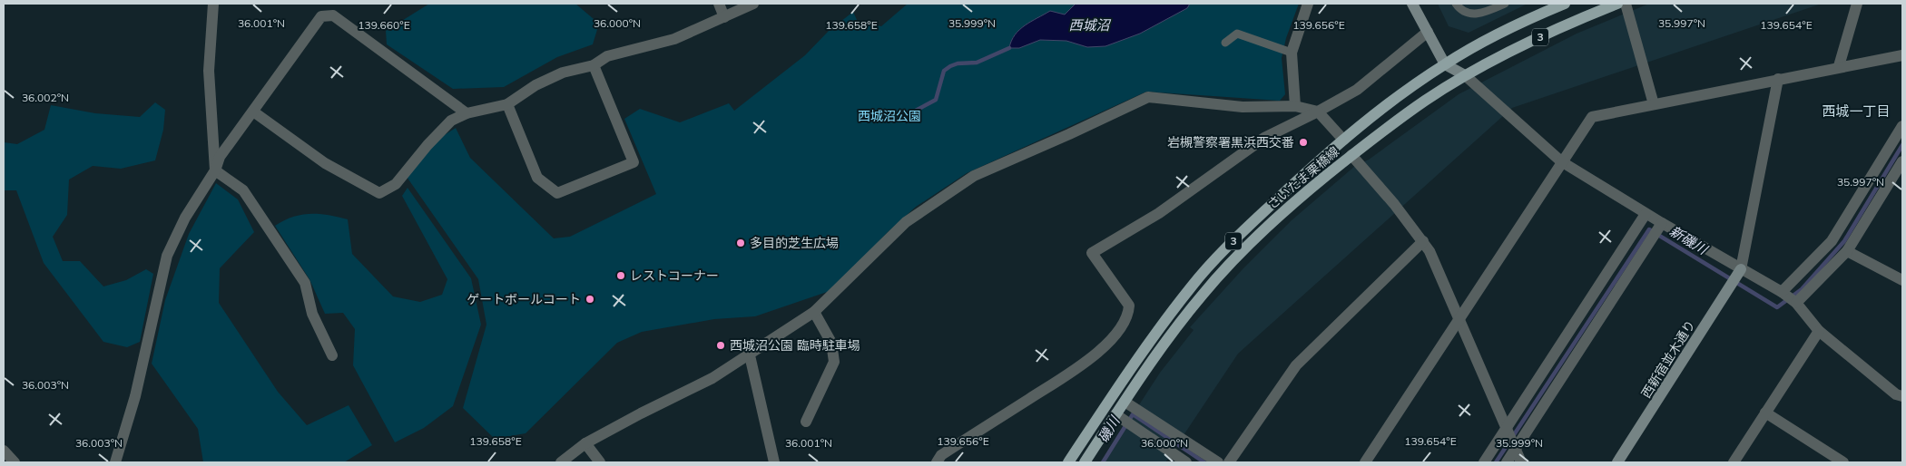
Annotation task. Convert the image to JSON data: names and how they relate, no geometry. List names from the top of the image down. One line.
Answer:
{"streets":{"main road":["3","さいたま栗橋線"],"street":["西新宿並木通り"]},"districts":["西城一丁目"],"water":["西城沼","新磯川","磯川"],"parks":["西城沼公園"],"places":["岩槻警察署黒浜西交番","多目的芝生広場","レストコーナー","ゲートボールコート","西城沼公園 臨時駐車場"],"coordinates":["35.997°N","36.001°N","36.000°N","35.999°N","139.660°E","139.658°E","139.656°E","139.654°E","36.002°N","36.003°N"]}
